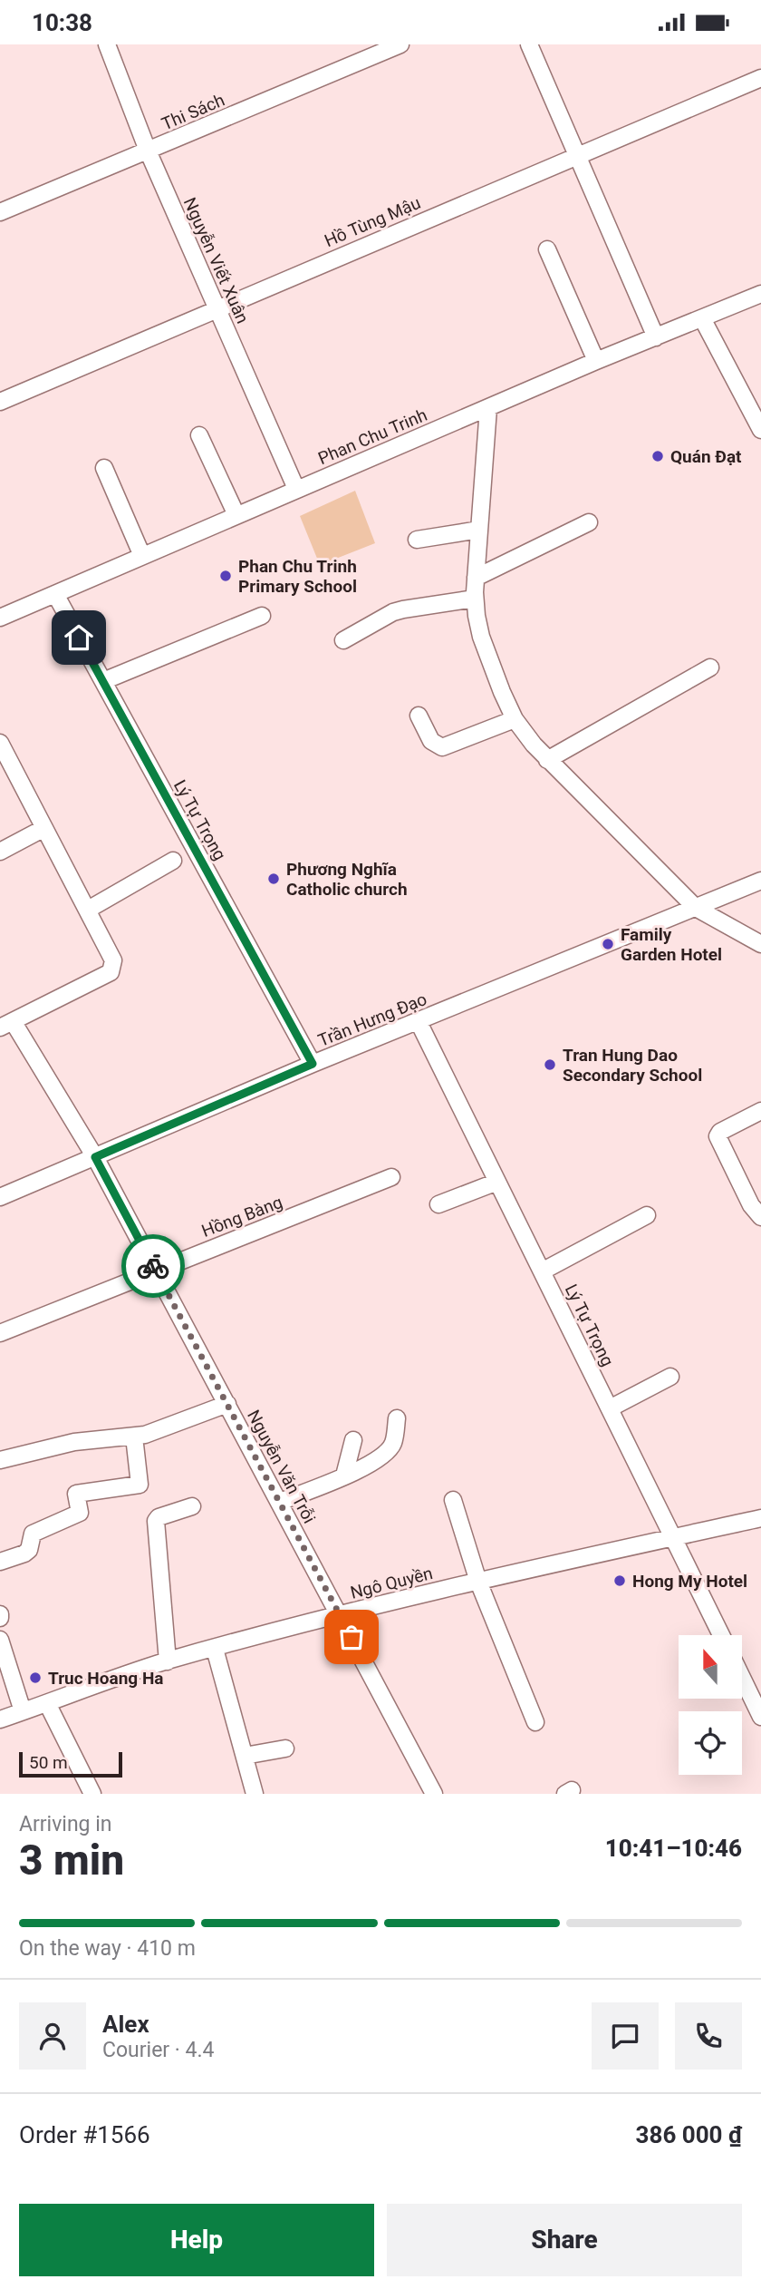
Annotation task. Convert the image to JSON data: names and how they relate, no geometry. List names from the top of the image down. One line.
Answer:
{"streets":{"street":["Thi Sách","Hồ Tùng Mậu","Nguyễn Viết Xuân","Phan Chu Trinh","Lý Tự Trọng","Trần Hưng Đạo","Hồng Bàng","Nguyễn Văn Trỗi","Ngô Quyền"]},"crossings":[["Thi Sách","Nguyễn Viết Xuân"],["Hồ Tùng Mậu","Nguyễn Viết Xuân"],["Nguyễn Viết Xuân","Phan Chu Trinh"],["Phan Chu Trinh","Lý Tự Trọng"],["Lý Tự Trọng","Trần Hưng Đạo"],["Lý Tự Trọng","Ngô Quyền"],["Trần Hưng Đạo","Nguyễn Văn Trỗi"],["Hồng Bàng","Nguyễn Văn Trỗi"],["Nguyễn Văn Trỗi","Ngô Quyền"]],"places":["Quán Đạt","Phan Chu Trinh Primary School","Phương Nghĩa Catholic church","Family Garden Hotel","Tran Hung Dao Secondary School","Hong My Hotel","Truc Hoang Ha"],"scale_bar":"50 m","north":"top","page":{"status":"10:38","scale":"50 m","heading":["3 min","Arriving in","10:41–10:46"],"panel":["Alex","Courier · 4.4","Order #1566","386 000 ₫"],"bar":"On the way · 410 m","buttons":["Help","Share"]}}
